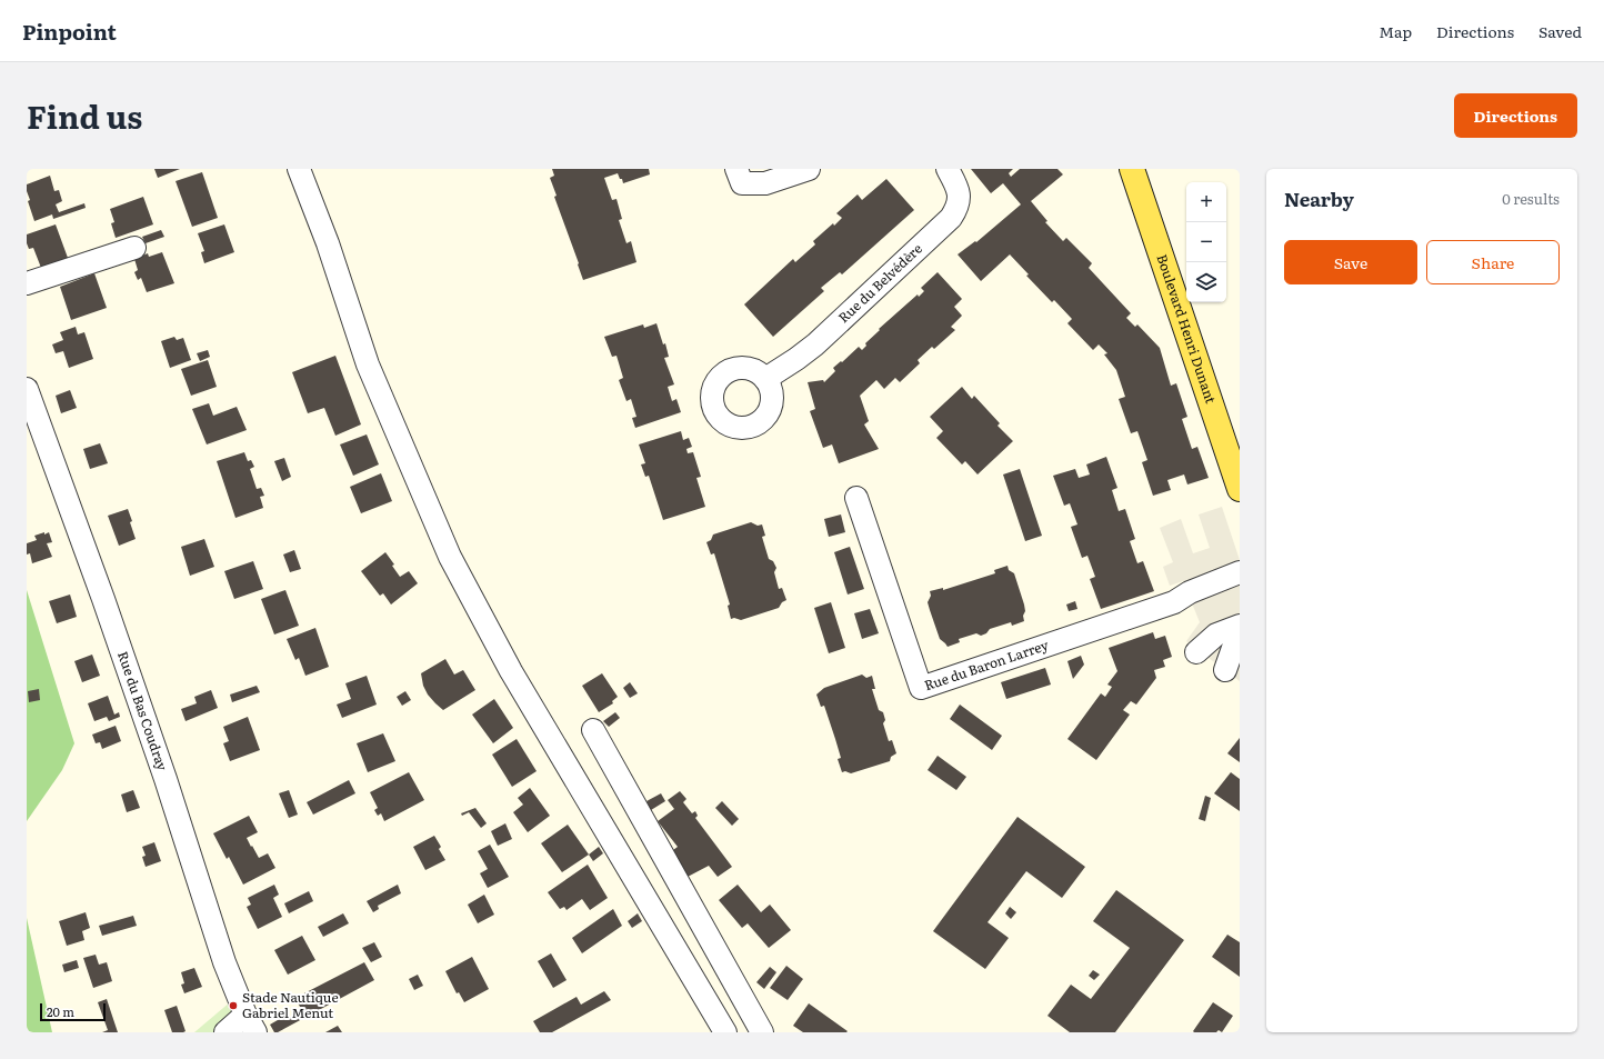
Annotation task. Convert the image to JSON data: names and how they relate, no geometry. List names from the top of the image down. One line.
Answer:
{"streets":{"main road":["Boulevard Henri Dunant"],"street":["Rue du Belvédère","Rue du Baron Larrey","Rue du Bas Coudray"]},"places":["Stade Nautique Gabriel Menut"],"scale_bar":"20 m","page":{"header":"Pinpoint","nav":["Map","Directions","Saved"],"title":"Find us","buttons":["Directions",["Save","Share"]],"heading":["Nearby","0 results"],"map_buttons":["+","−"],"scale":"20 m"}}
